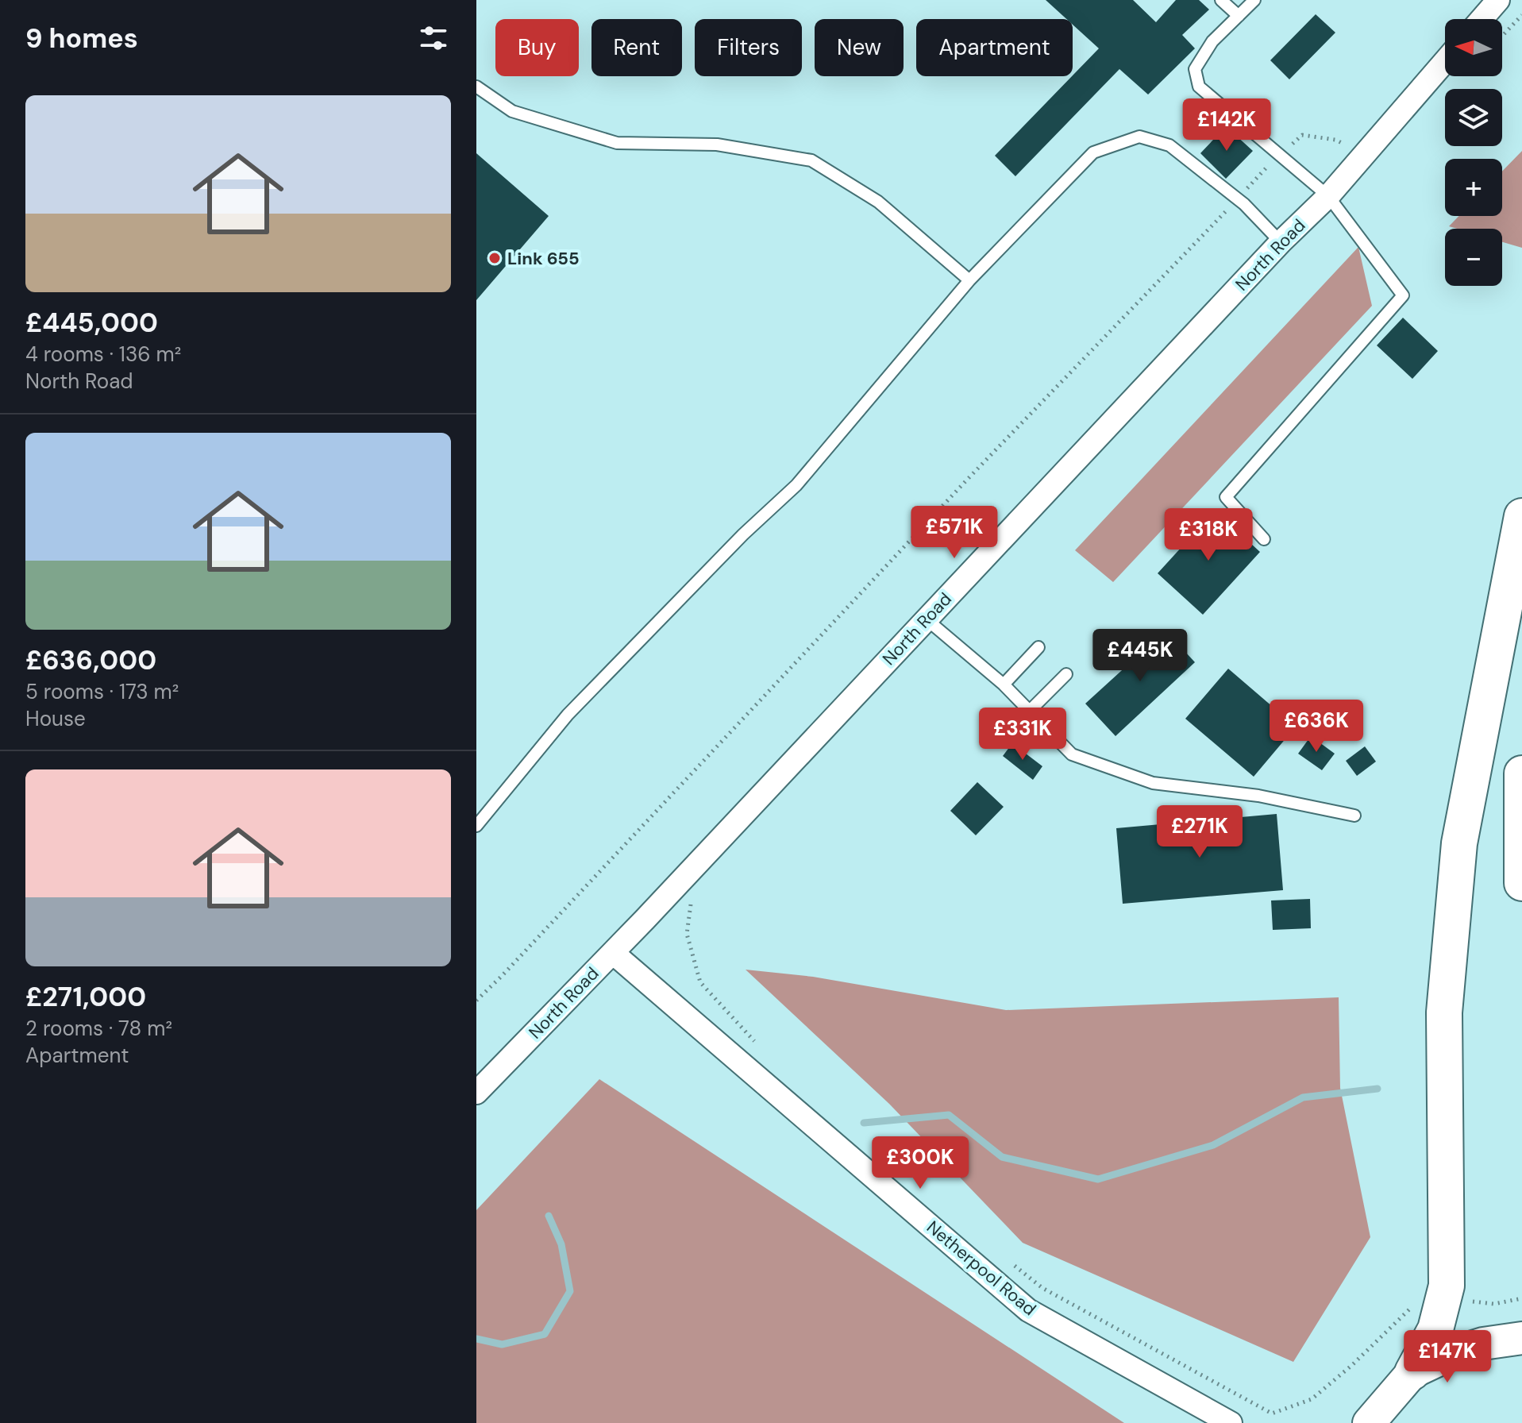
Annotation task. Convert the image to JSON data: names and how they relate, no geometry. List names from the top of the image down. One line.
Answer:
{"streets":{"street":["North Road","Netherpool Road"]},"crossings":[["North Road","Netherpool Road"]],"places":["Link 655"],"north":"left","page":{"heading":"9 homes","map_buttons":["+","−"],"chip":["Buy","Rent","Filters","New","Apartment"],"list":[{"name":"£445,000","note":"4 rooms · 136 m² · North Road"},{"name":"£636,000","note":"5 rooms · 173 m² · House"},{"name":"£271,000","note":"2 rooms · 78 m² · Apartment"}],"price":["£142K","£571K","£318K","£445K","£636K","£331K","£271K","£300K","£147K"]}}
